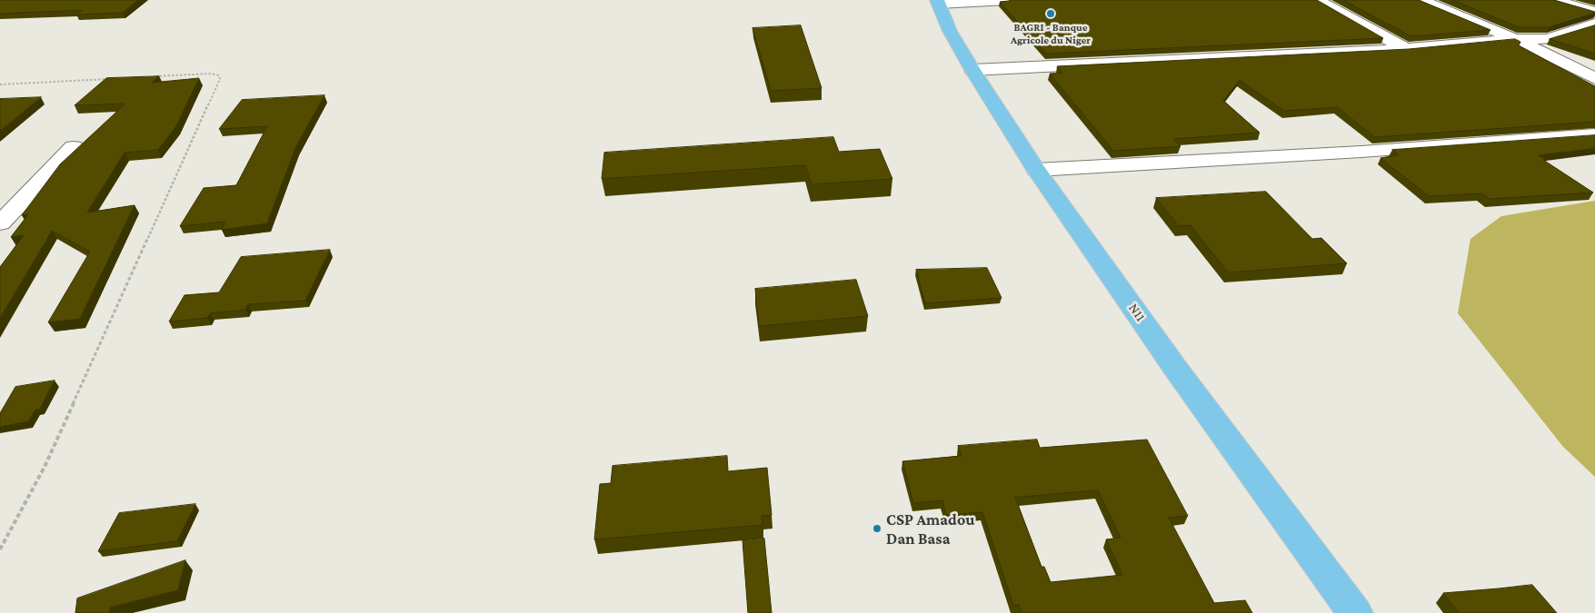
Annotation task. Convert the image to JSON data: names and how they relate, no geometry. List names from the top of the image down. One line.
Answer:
{"streets":{"main road":["N11"]},"places":["BAGRI - Banque Agricole du Niger","CSP Amadou Dan Basa"]}
